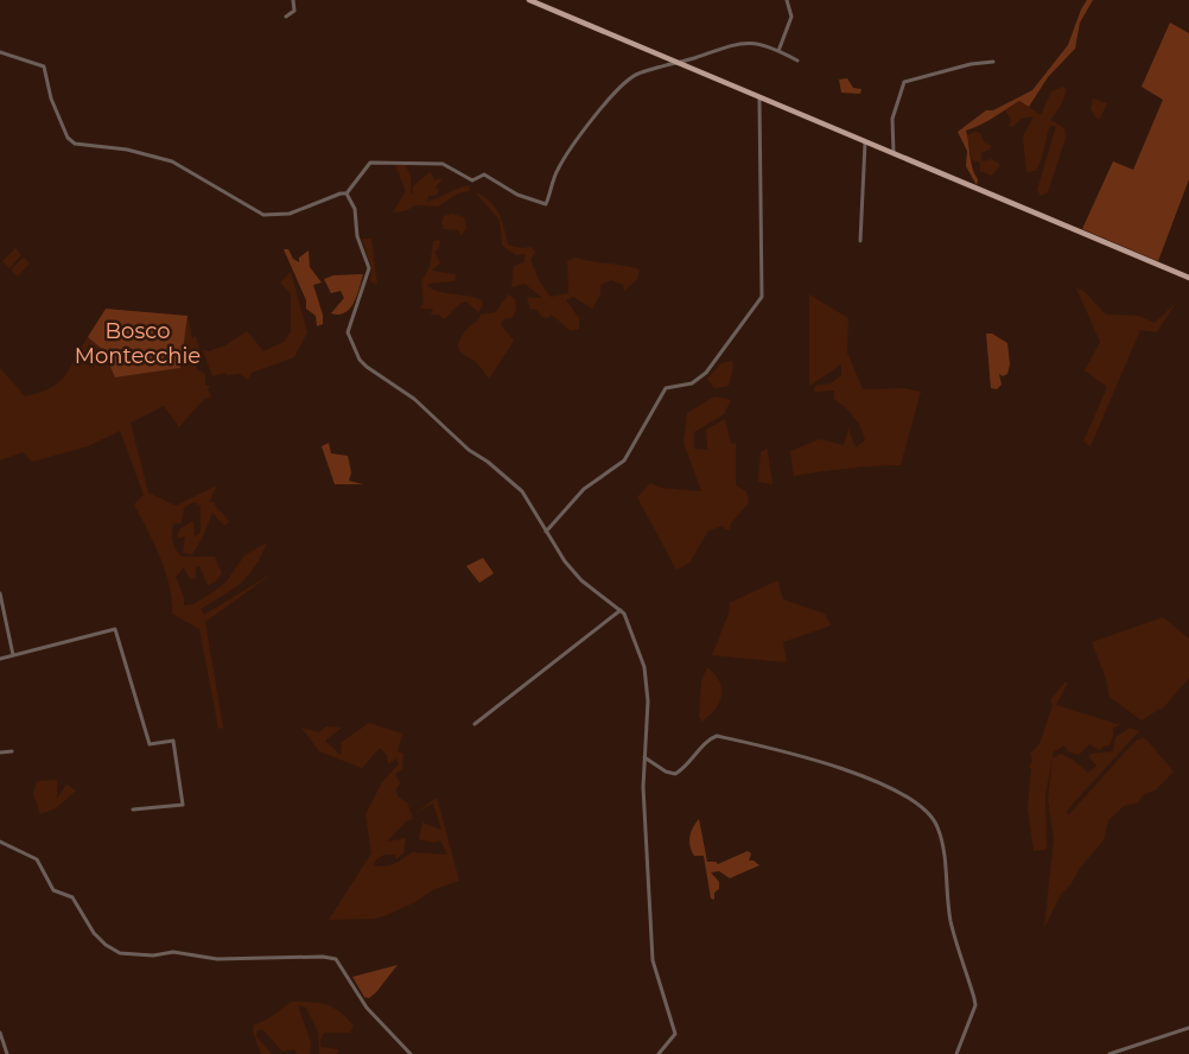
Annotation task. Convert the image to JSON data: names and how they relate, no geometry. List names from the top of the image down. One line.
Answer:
{"parks":["Bosco Montecchie"]}
